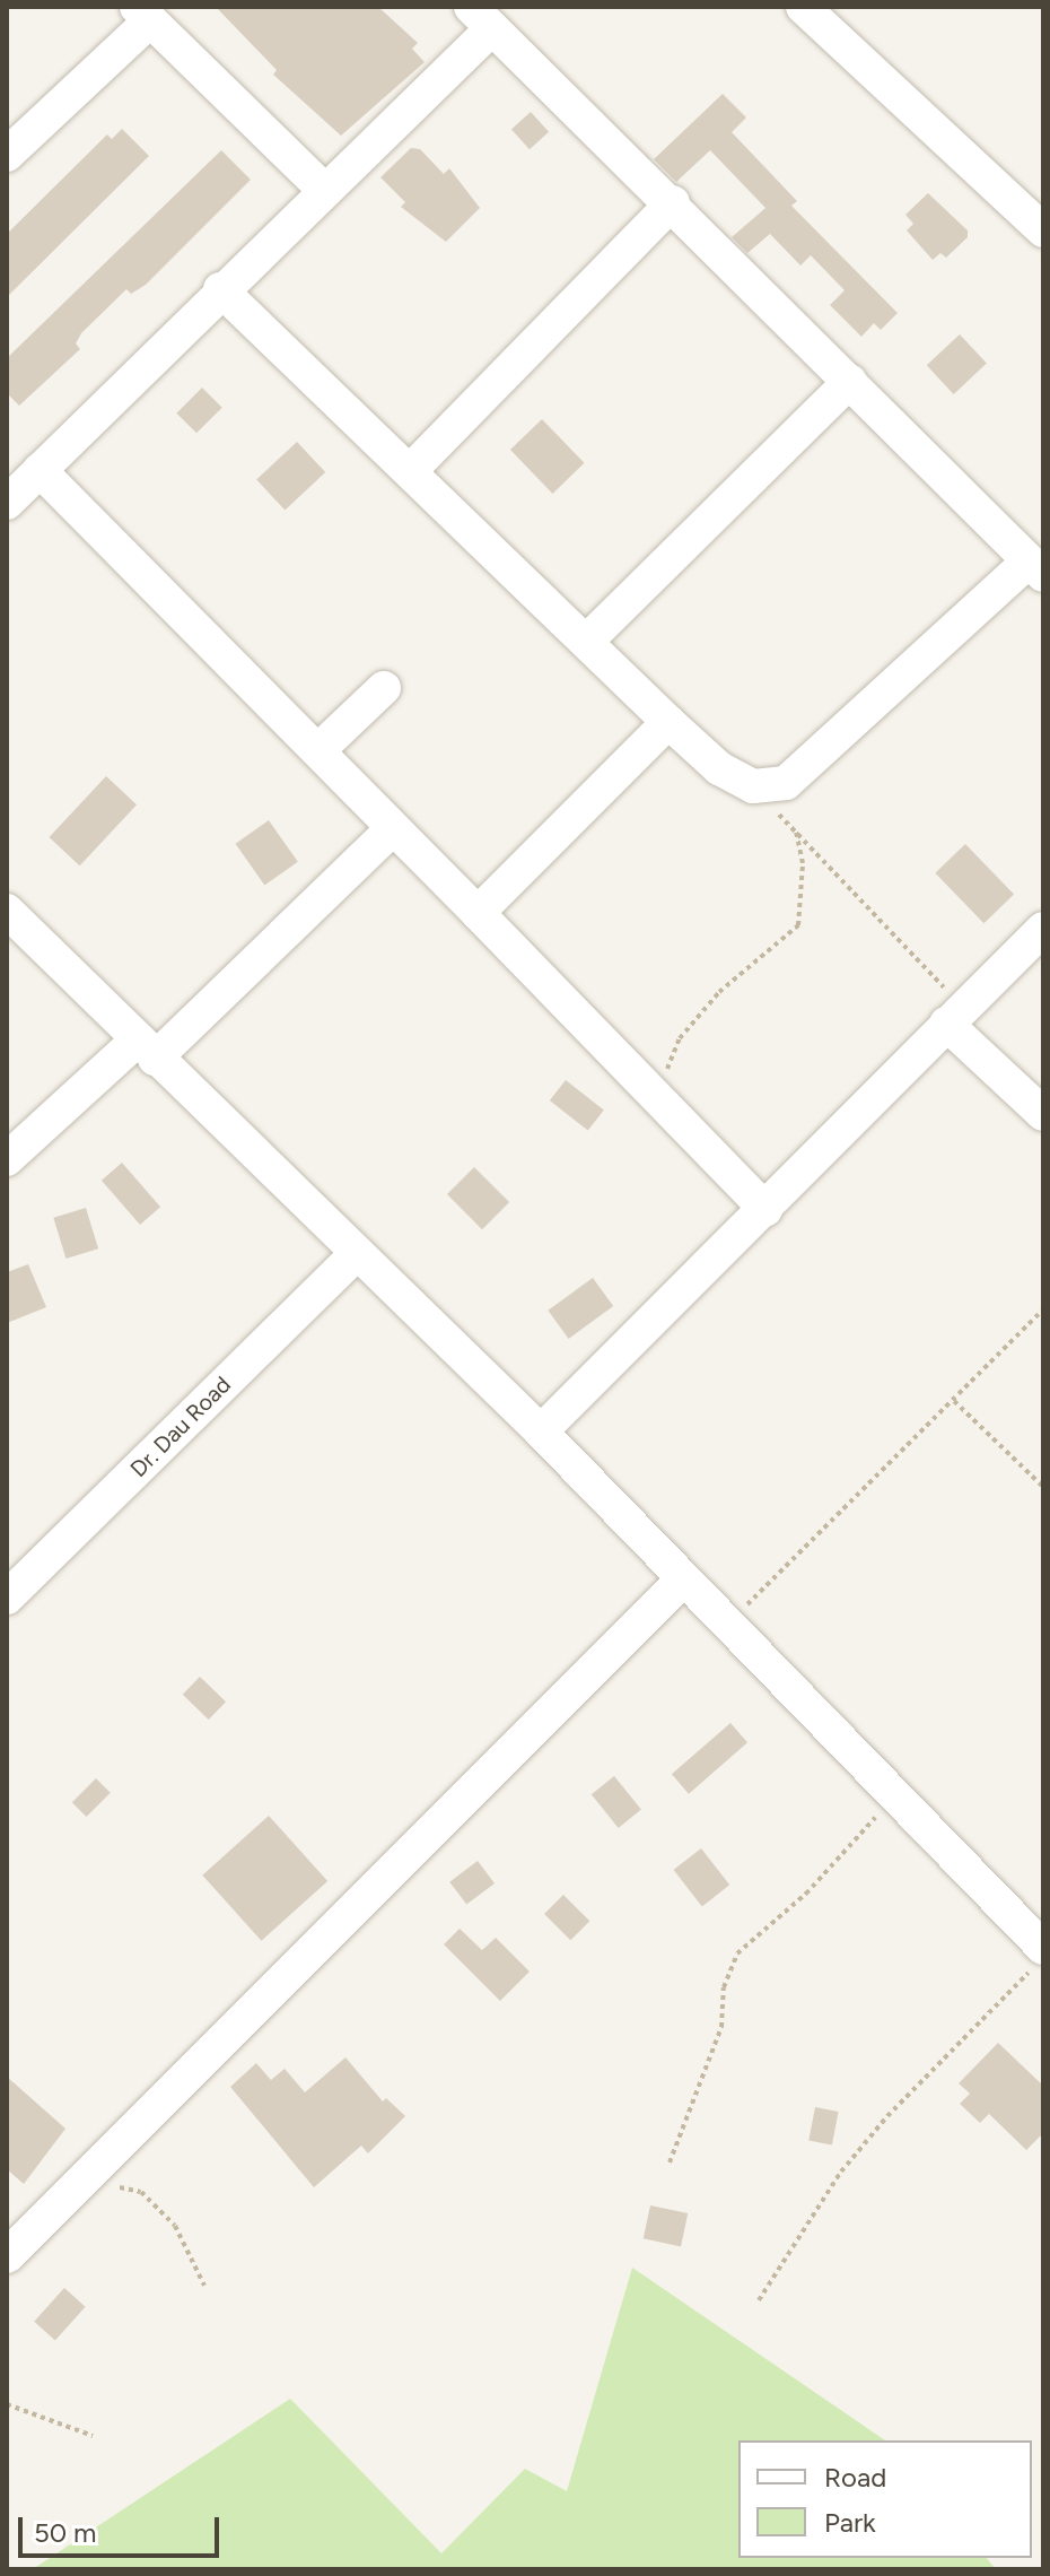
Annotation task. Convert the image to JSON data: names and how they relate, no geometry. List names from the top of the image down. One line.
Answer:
{"streets":{"street":["Dr. Dau Road"]},"legend":["Road","Park"],"scale_bar":"50 m"}
